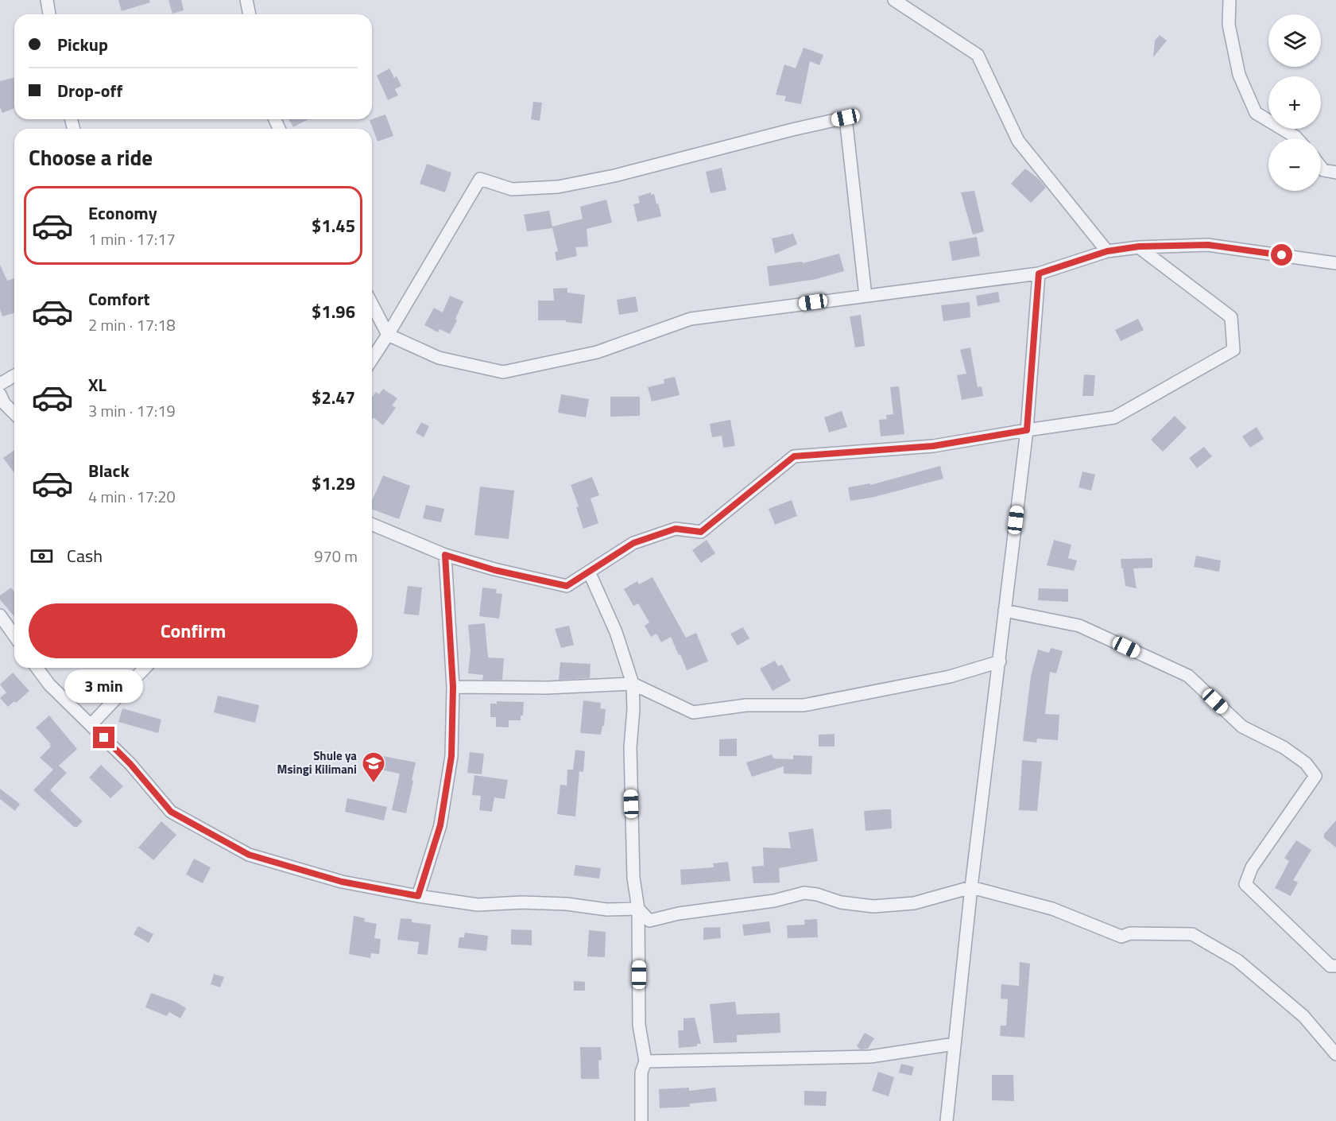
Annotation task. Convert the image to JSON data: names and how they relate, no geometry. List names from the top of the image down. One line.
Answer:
{"places":{"school or university":["Shule ya Msingi Kilimani"]},"page":{"map_buttons":["+","−"],"banner":["Pickup","Drop-off"],"heading":"Choose a ride","list":[{"name":"Economy","note":"1 min · 17:17","value":"$1.45"},{"name":"Comfort","note":"2 min · 17:18","value":"$1.96"},{"name":"XL","note":"3 min · 17:19","value":"$2.47"},{"name":"Black","note":"4 min · 17:20","value":"$1.29"}],"pay":["Cash","970 m"],"buttons":"Confirm","bubble":"3 min"}}
